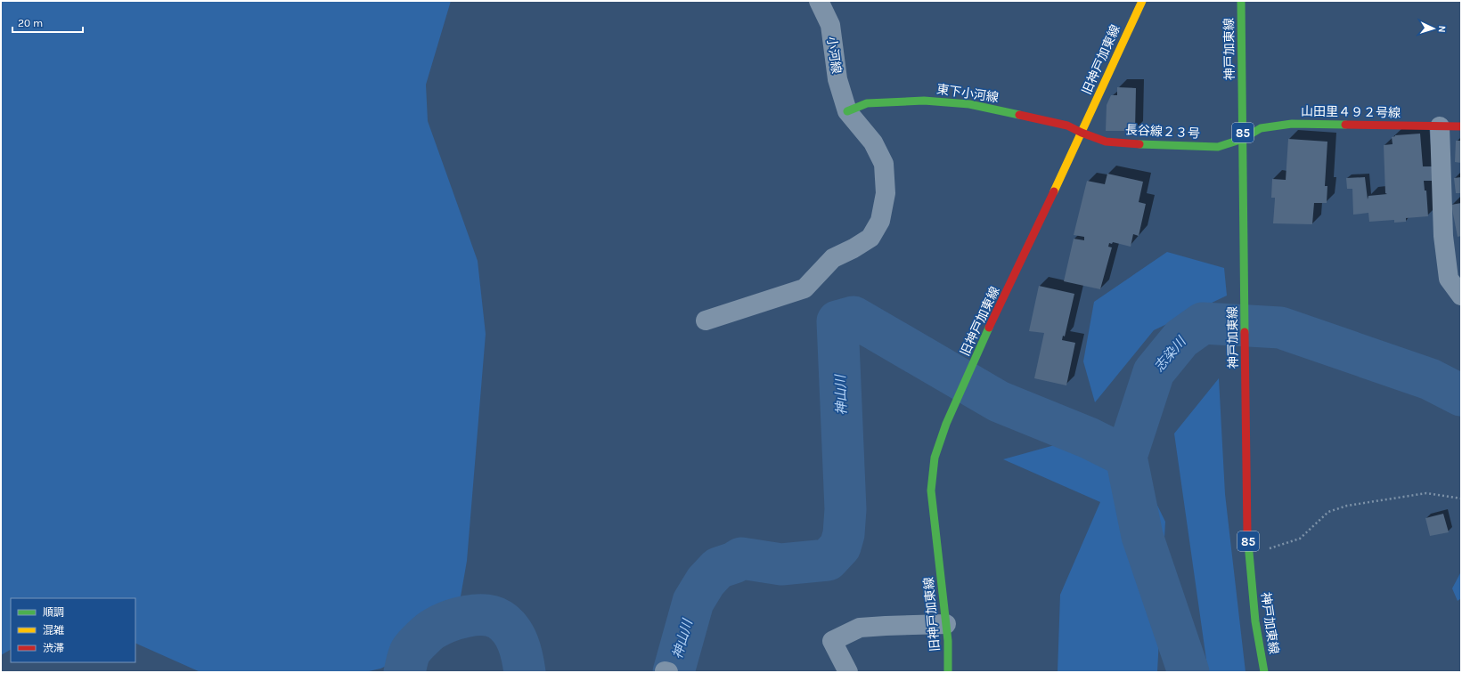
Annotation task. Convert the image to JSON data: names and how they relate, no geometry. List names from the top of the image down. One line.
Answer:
{"streets":{"street":["神戸加東線","小河線","旧神戸加東線","東下小河線","山田里４９２号線","長谷線２３号","85"]},"crossings":[["神戸加東線","山田里４９２号線"],["神戸加東線","長谷線２３号"],["小河線","東下小河線"],["旧神戸加東線","東下小河線"],["旧神戸加東線","長谷線２３号"],["東下小河線","長谷線２３号"],["山田里４９２号線","長谷線２３号"]],"water":["志染川","神山川"],"legend":["順調","混雑","渋滞"],"scale_bar":"20 m","north":"right"}
